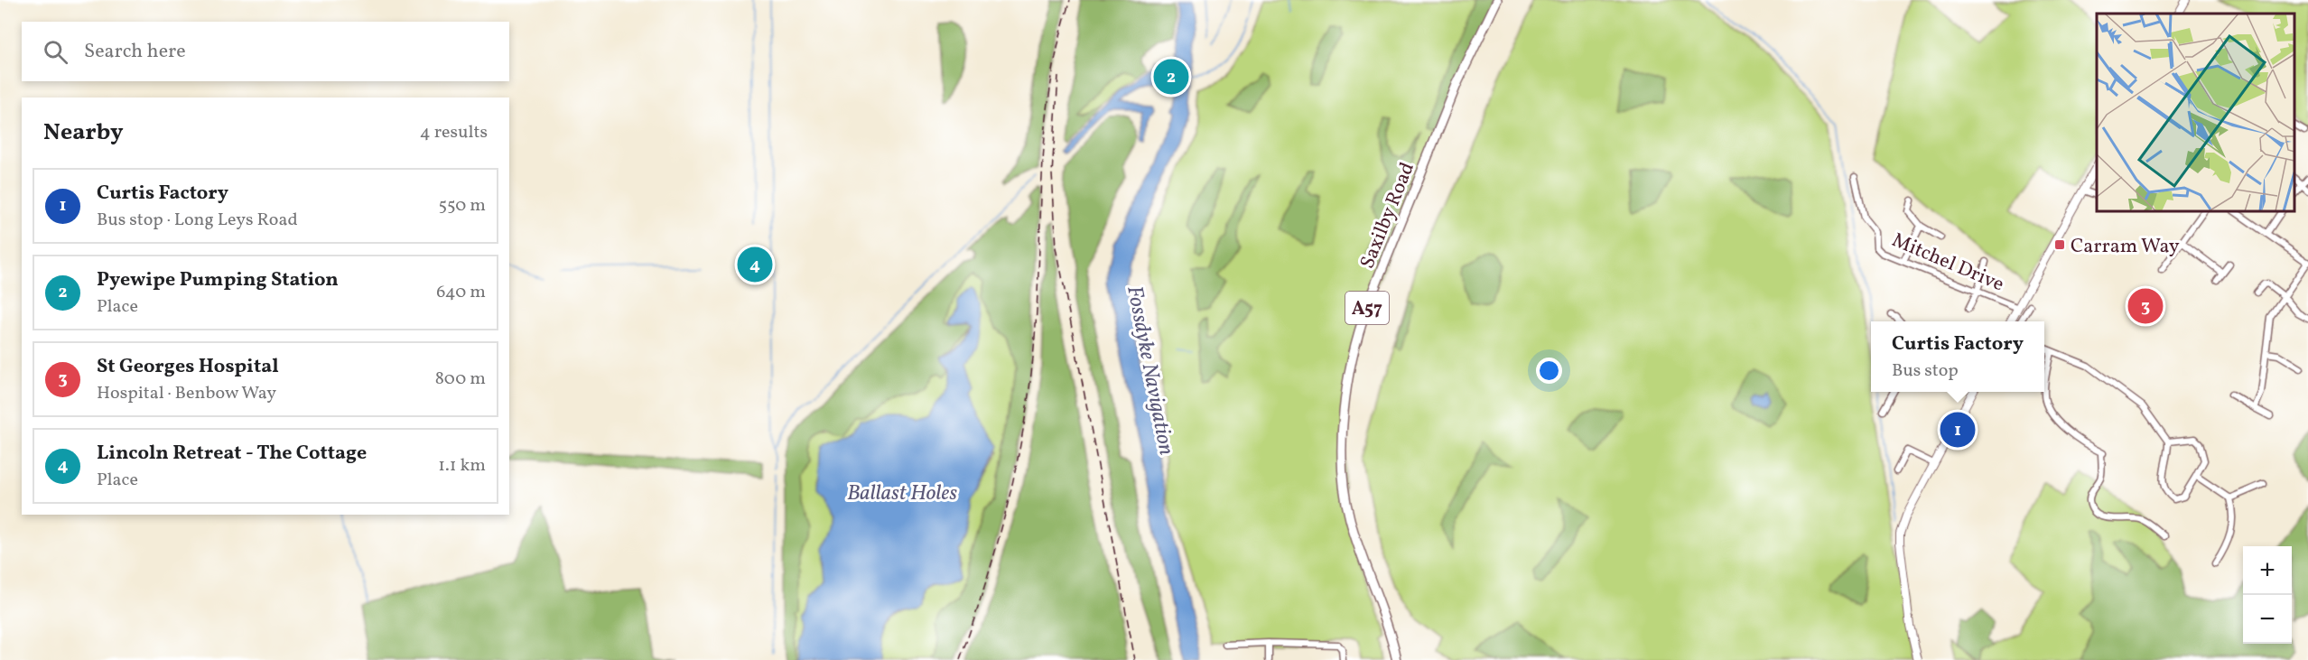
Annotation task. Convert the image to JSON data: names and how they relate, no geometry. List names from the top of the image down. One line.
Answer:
{"streets":{"main road":["Saxilby Road","A57"],"street":["Mitchel Drive"]},"water":["Fossdyke Navigation","Ballast Holes"],"places":{"transit":["Carram Way"]},"page":{"search":"Search here","pins":["2","4","3","1"],"heading":["Nearby","4 results"],"list":[{"mark":"1","name":"Curtis Factory","note":"Bus stop · Long Leys Road","value":"550 m"},{"mark":"2","name":"Pyewipe Pumping Station","note":"Place","value":"640 m"},{"mark":"3","name":"St Georges Hospital","note":"Hospital · Benbow Way","value":"800 m"},{"mark":"4","name":"Lincoln Retreat - The Cottage","note":"Place","value":"1.1 km"}],"popup":["Curtis Factory","Bus stop"],"map_buttons":["+","−"]}}
